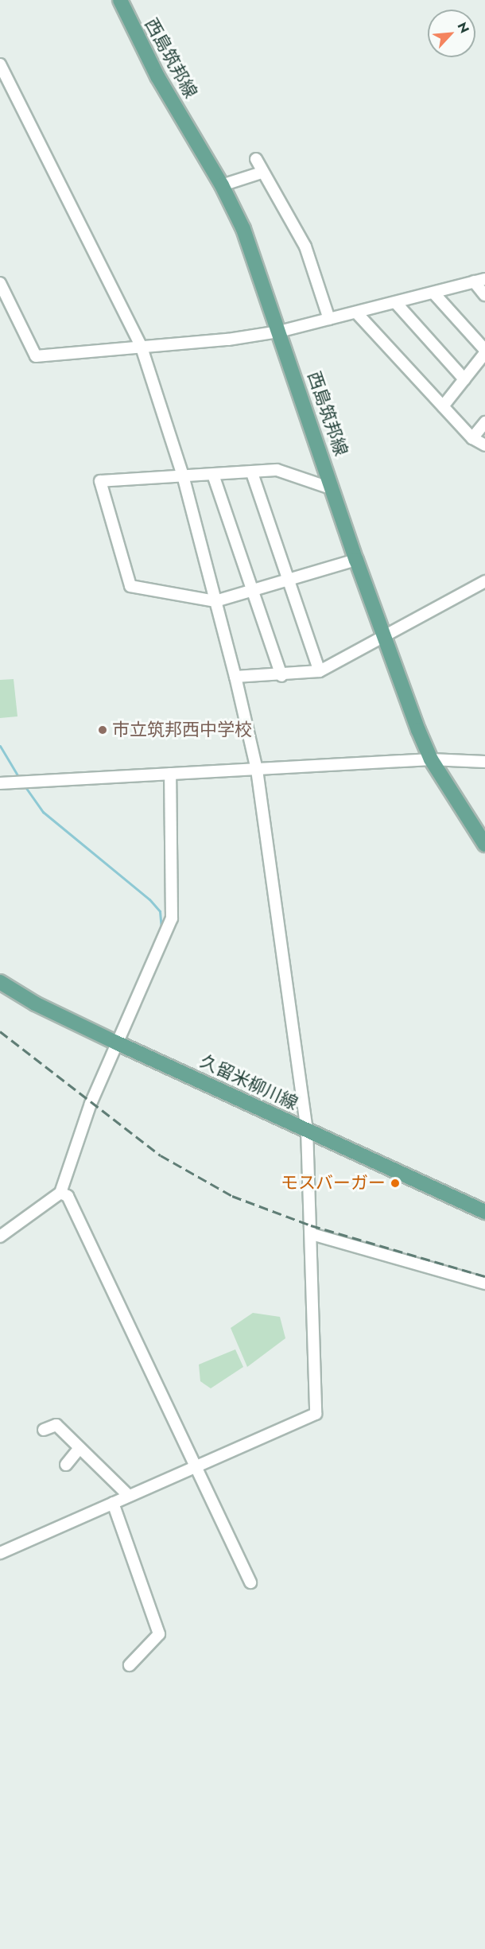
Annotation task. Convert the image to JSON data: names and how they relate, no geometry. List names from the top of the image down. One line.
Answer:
{"streets":{"main road":["西島筑邦線","久留米柳川線"]},"places":["市立筑邦西中学校","モスバーガー"],"north":"top right"}
